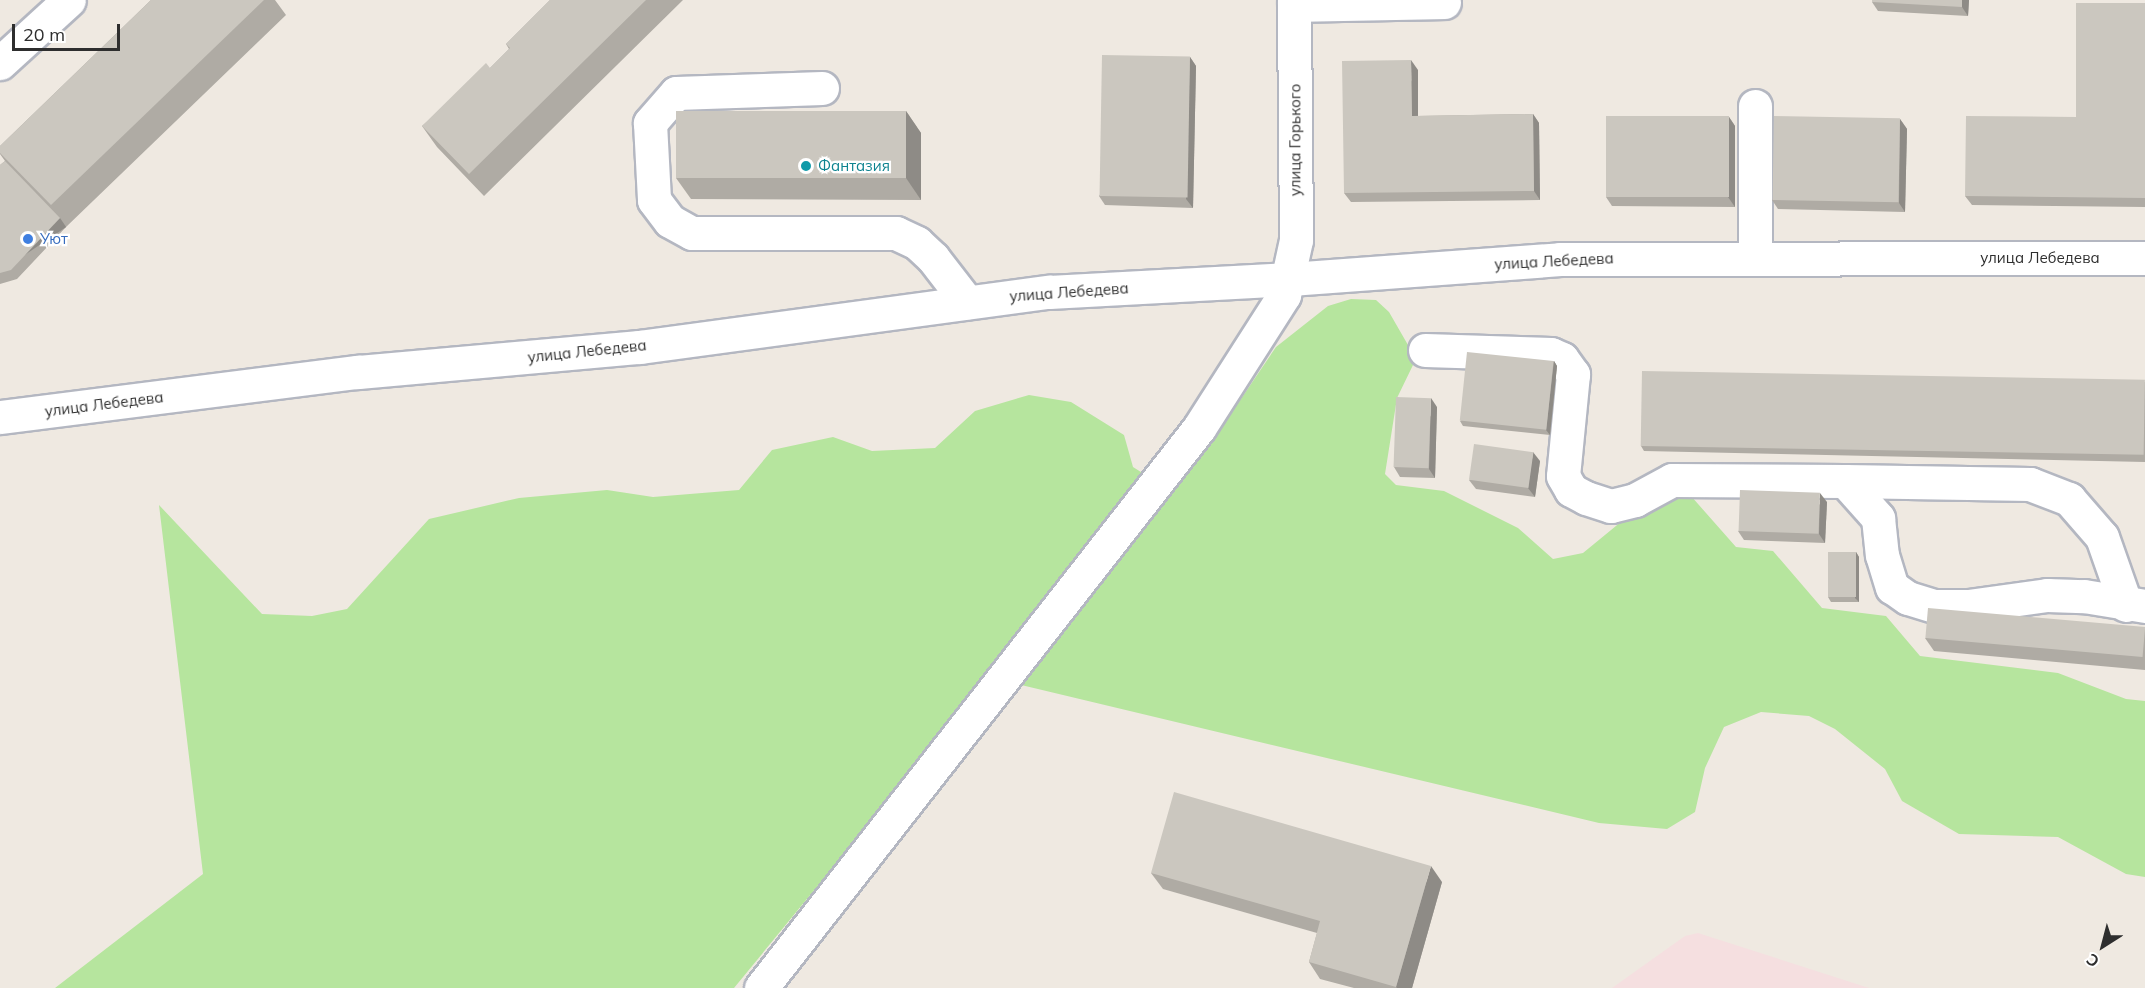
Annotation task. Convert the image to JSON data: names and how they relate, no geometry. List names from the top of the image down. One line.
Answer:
{"streets":{"street":["улица Горького","улица Лебедева"]},"crossings":[["улица Горького","улица Лебедева"]],"places":["Фантазия","Уют"],"scale_bar":"20 m","north":"bottom left"}
